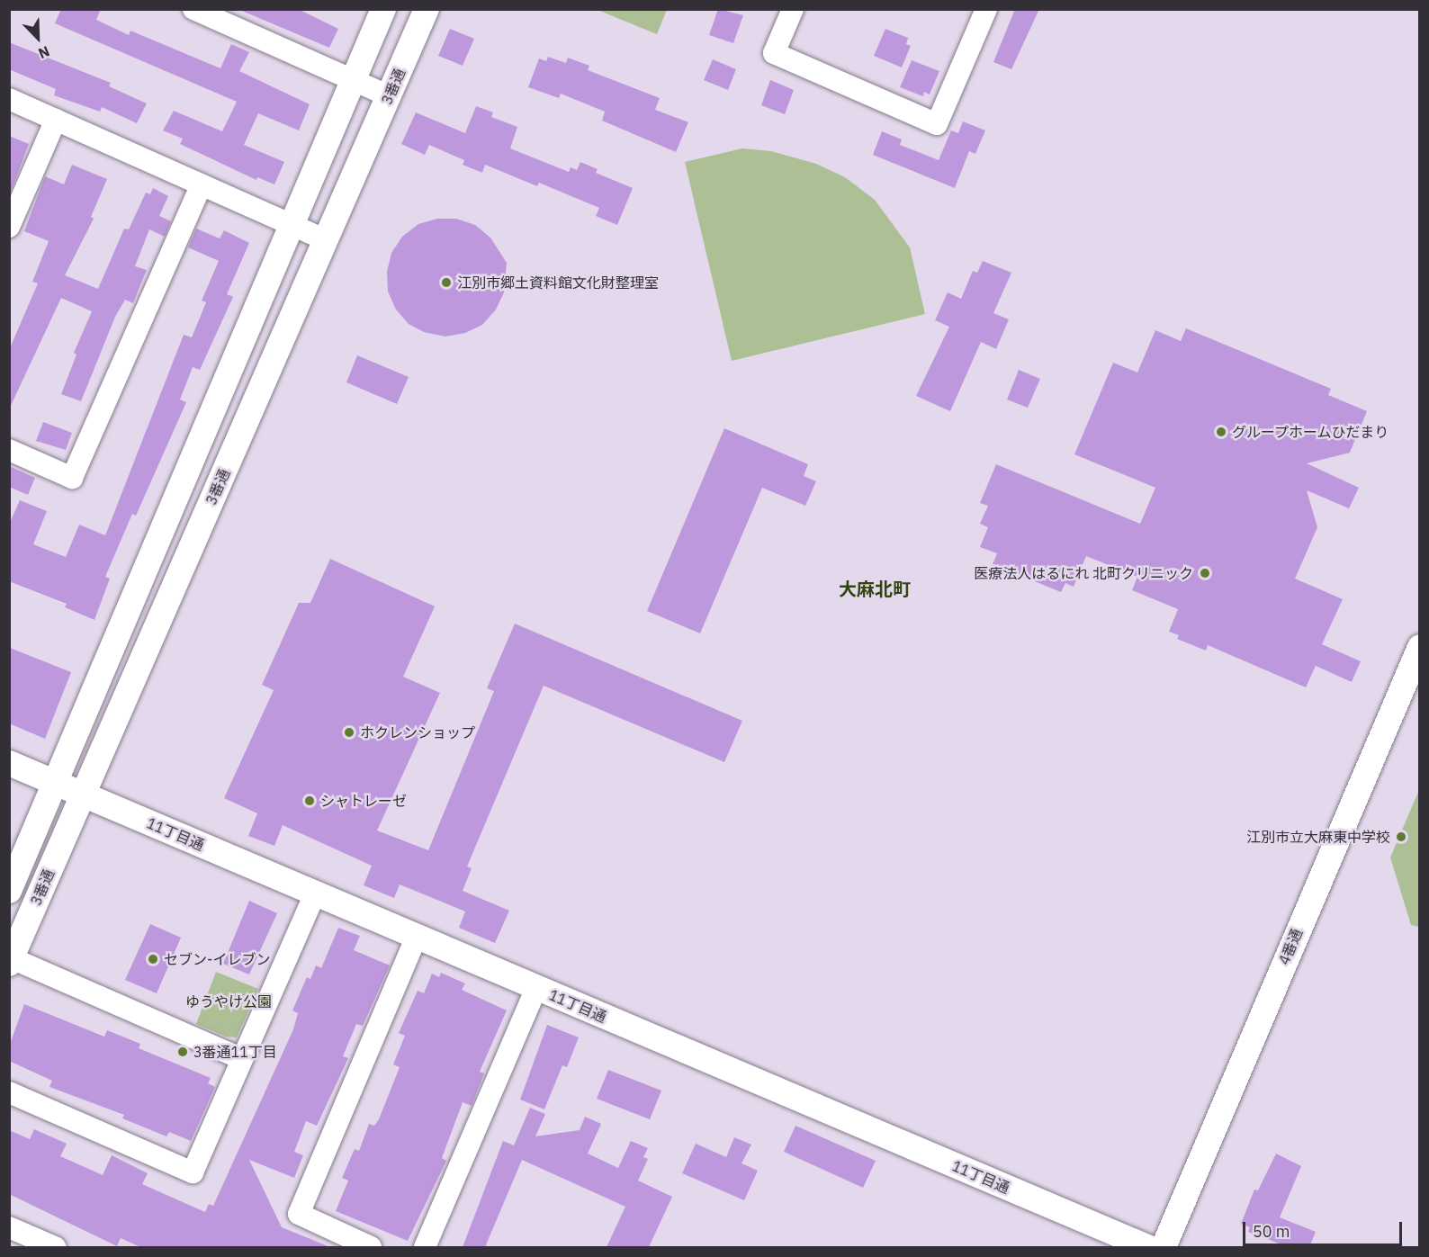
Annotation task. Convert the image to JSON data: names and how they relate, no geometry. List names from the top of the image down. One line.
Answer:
{"streets":{"street":["3番通","11丁目通","4番通"]},"crossings":[["3番通","11丁目通"]],"districts":["大麻北町"],"parks":["ゆうやけ公園"],"places":["江別市郷土資料館文化財整理室","グループホームひだまり","医療法人はるにれ 北町クリニック","ホクレンショップ","シャトレーゼ","江別市立大麻東中学校","セブン-イレブン","3番通11丁目"],"scale_bar":"50 m","north":"bottom right"}
